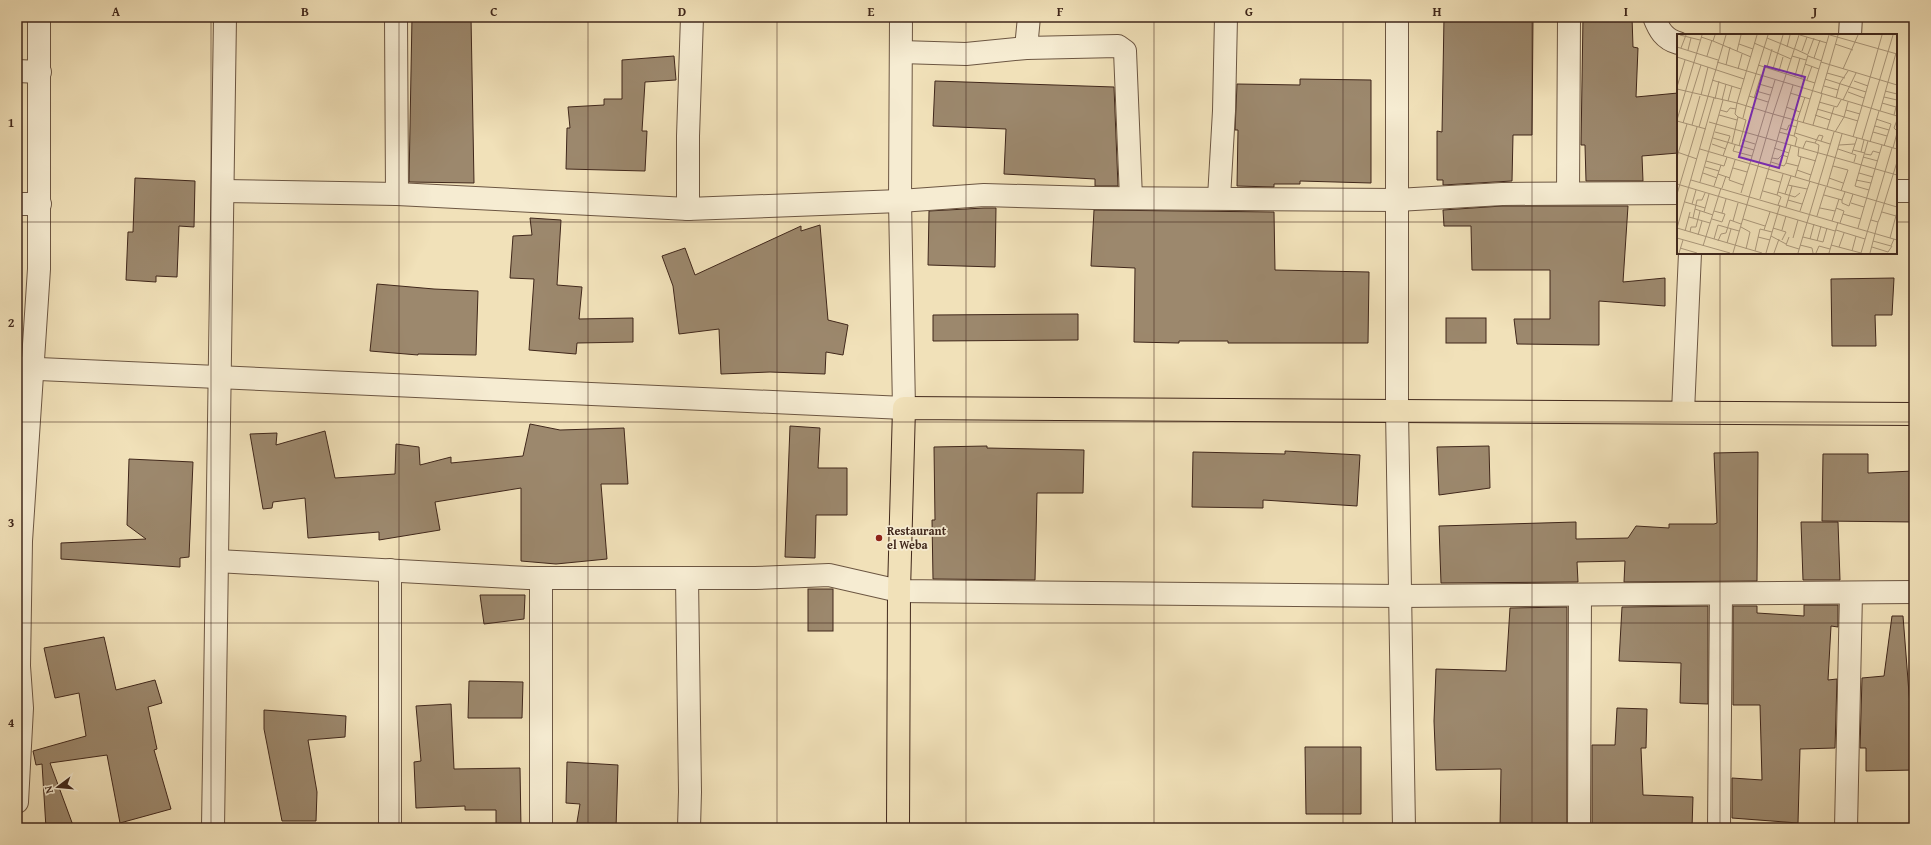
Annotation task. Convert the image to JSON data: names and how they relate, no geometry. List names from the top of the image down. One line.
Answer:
{"places":["Restaurant el Weba"],"north":"left","grid":{"columns":["A","B","C","D","E","F","G","H","I","J"],"rows":["1","2","3","4"]}}
